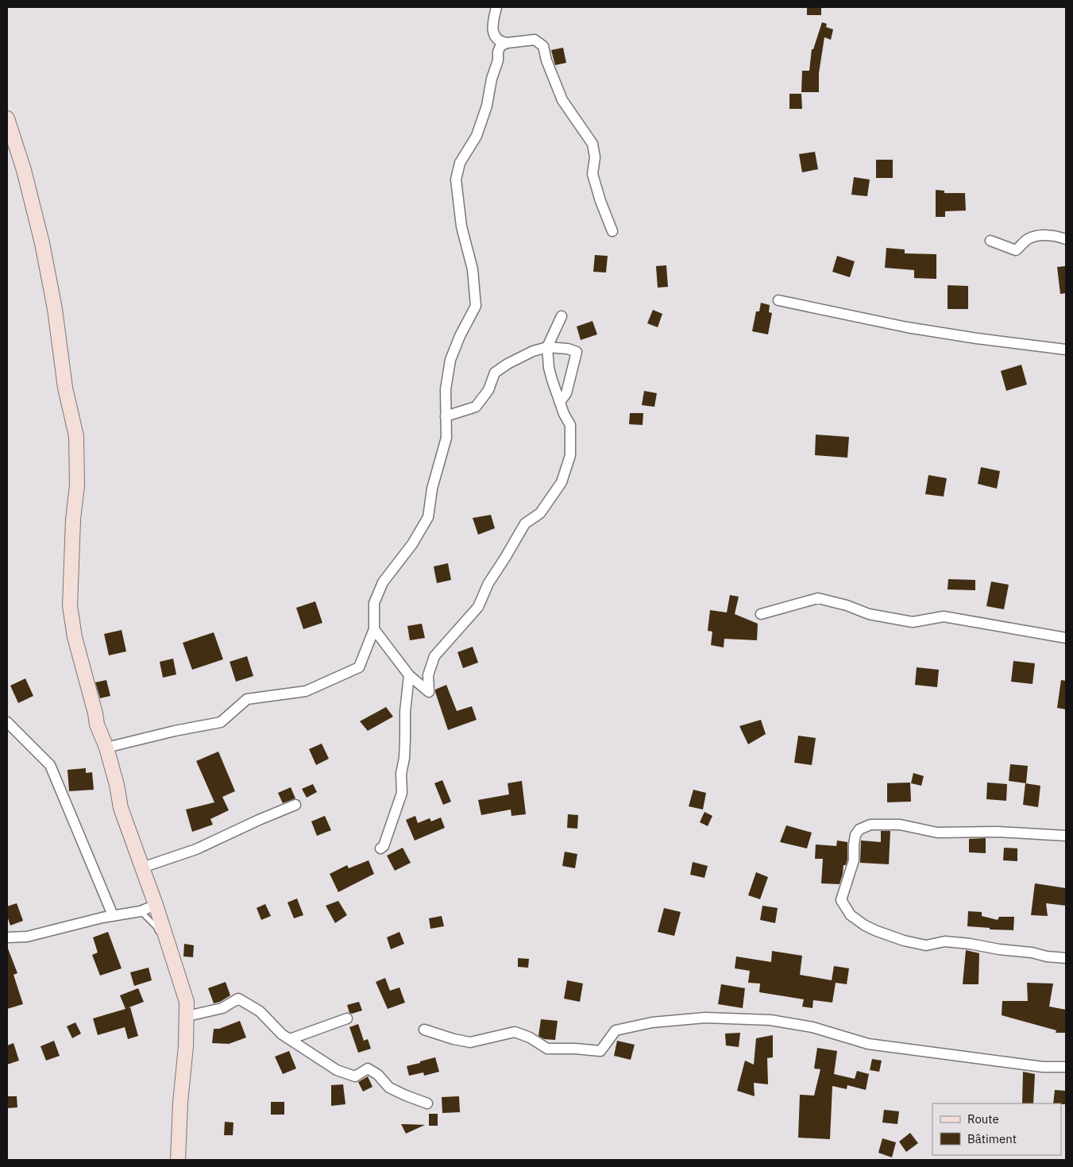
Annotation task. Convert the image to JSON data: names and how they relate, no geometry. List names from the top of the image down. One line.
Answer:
{"legend":["Route","Bâtiment"]}
